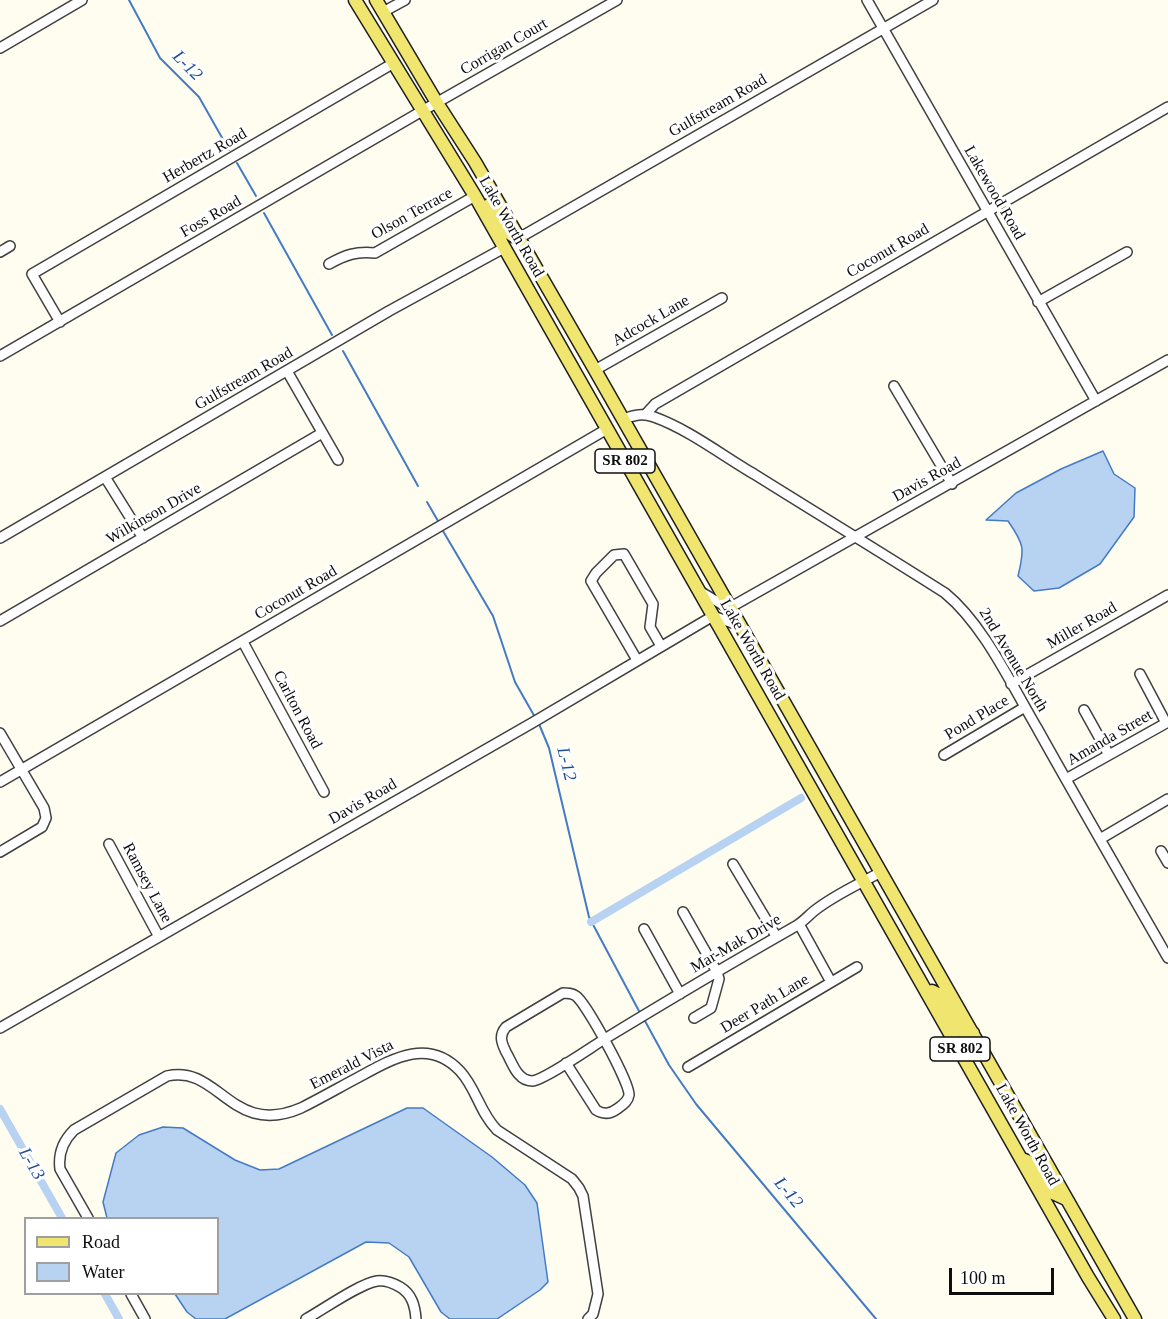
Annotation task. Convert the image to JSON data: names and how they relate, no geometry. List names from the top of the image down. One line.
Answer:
{"streets":{"main road":["Lake Worth Road","SR 802"],"street":["Corrigan Court","Gulfstream Road","Herbertz Road","Lakewood Road","Olson Terrace","Foss Road","Coconut Road","Adcock Lane","Davis Road","Wilkinson Drive","Miller Road","2nd Avenue North","Carlton Road","Pond Place","Amanda Street","Ramsey Lane","Mar-Mak Drive","Deer Path Lane","Emerald Vista"]},"crossings":[["Corrigan Court","Foss Road"],["Corrigan Court","Lake Worth Road"],["Gulfstream Road","Lakewood Road"],["Gulfstream Road","Lake Worth Road"],["Herbertz Road","Foss Road"],["Herbertz Road","Lake Worth Road"],["Lakewood Road","Coconut Road"],["Lakewood Road","Davis Road"],["Olson Terrace","Lake Worth Road"],["Foss Road","Lake Worth Road"],["Lake Worth Road","Coconut Road"],["Lake Worth Road","Adcock Lane"],["Lake Worth Road","Davis Road"],["Lake Worth Road","Mar-Mak Drive"],["Coconut Road","2nd Avenue North"],["Coconut Road","Carlton Road"],["Davis Road","2nd Avenue North"],["Davis Road","Ramsey Lane"],["Miller Road","2nd Avenue North"],["2nd Avenue North","Pond Place"],["2nd Avenue North","Amanda Street"]],"water":["L-12","L-13"],"legend":["Road","Water"],"scale_bar":"100 m"}
